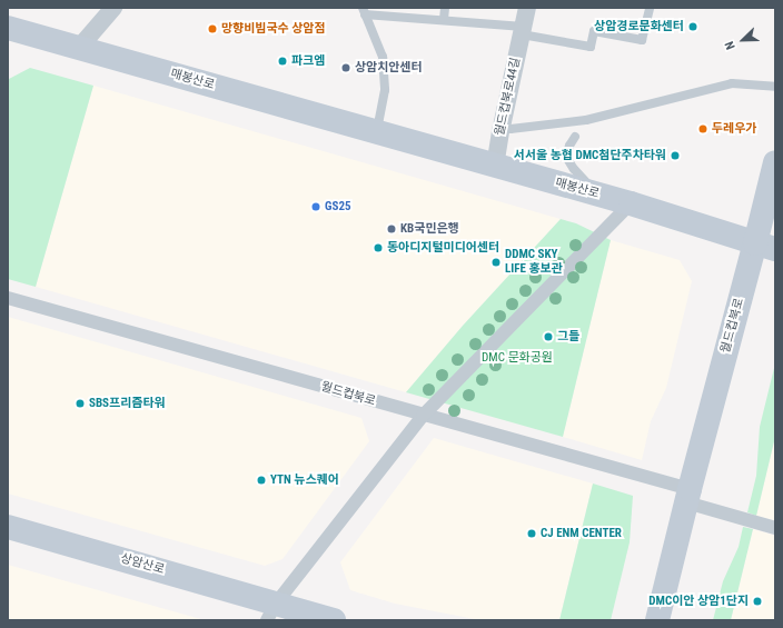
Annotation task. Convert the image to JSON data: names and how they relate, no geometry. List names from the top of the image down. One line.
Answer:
{"streets":{"main road":["매봉산로","월드컵북로","상암산로"],"street":["월드컵북로44길"]},"crossings":[["매봉산로","월드컵북로44길"],["매봉산로","월드컵북로"]],"parks":["DMC 문화공원"],"places":["상암경로문화센터","망향비빔국수 상암점","파크엠","상암치안센터","두레우가","서서울 농협 DMC첨단주차타워","GS25","KB국민은행","동아디지털미디어센터","DDMC SKY LIFE 홍보관","그들","SBS프리즘타워","YTN 뉴스퀘어","CJ ENM CENTER","DMC이안 상암1단지"],"north":"bottom left"}
